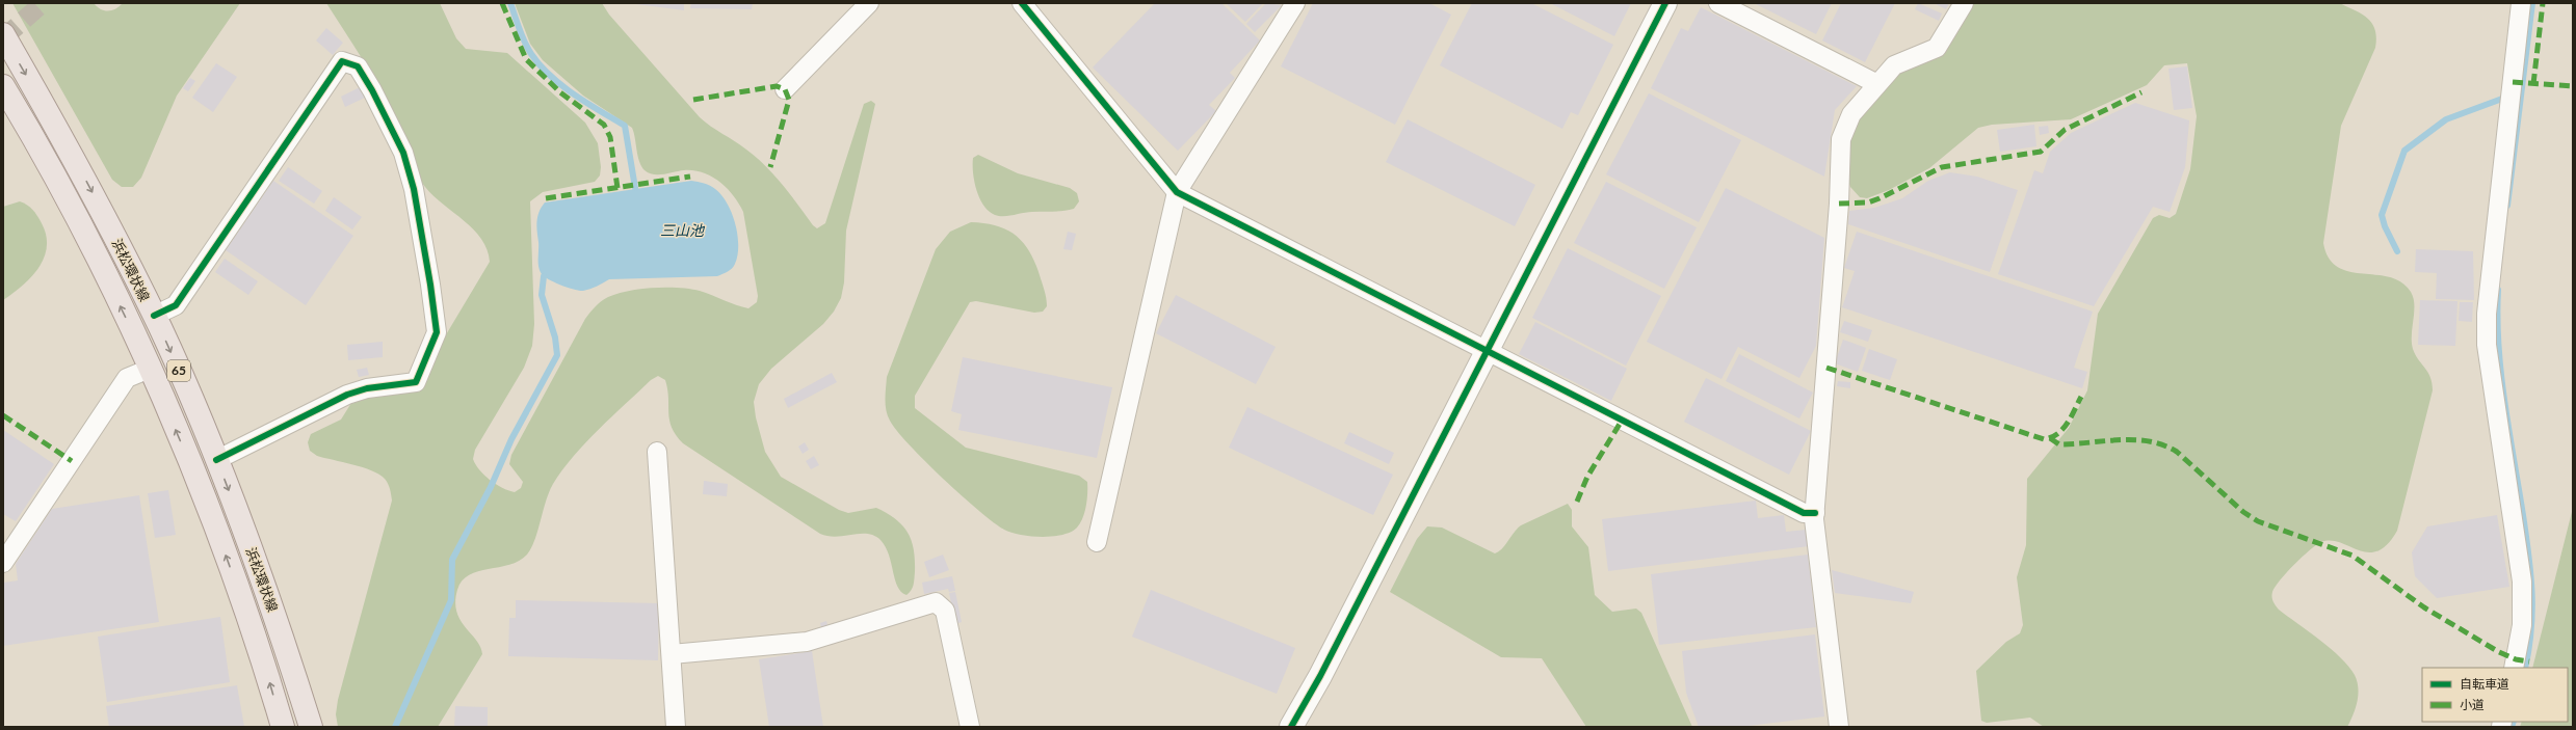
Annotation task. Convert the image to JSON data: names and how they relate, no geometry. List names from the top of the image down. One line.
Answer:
{"streets":{"main road":["浜松環状線","65"]},"water":["三山池"],"legend":["自転車道","小道"]}
